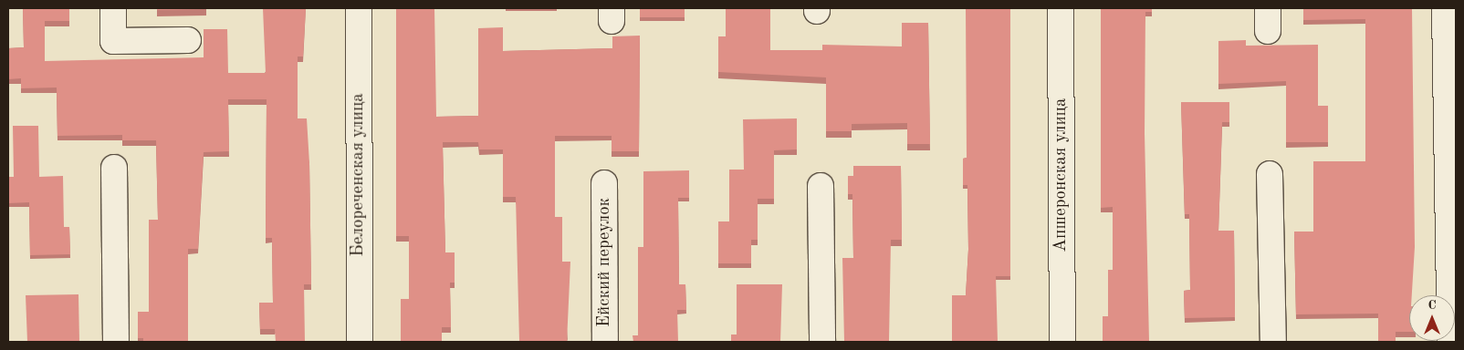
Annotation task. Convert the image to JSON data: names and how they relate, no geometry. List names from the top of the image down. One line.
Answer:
{"streets":{"street":["Белореченская улица","Апшеронская улица","Ейский переулок"]},"north":"top"}
